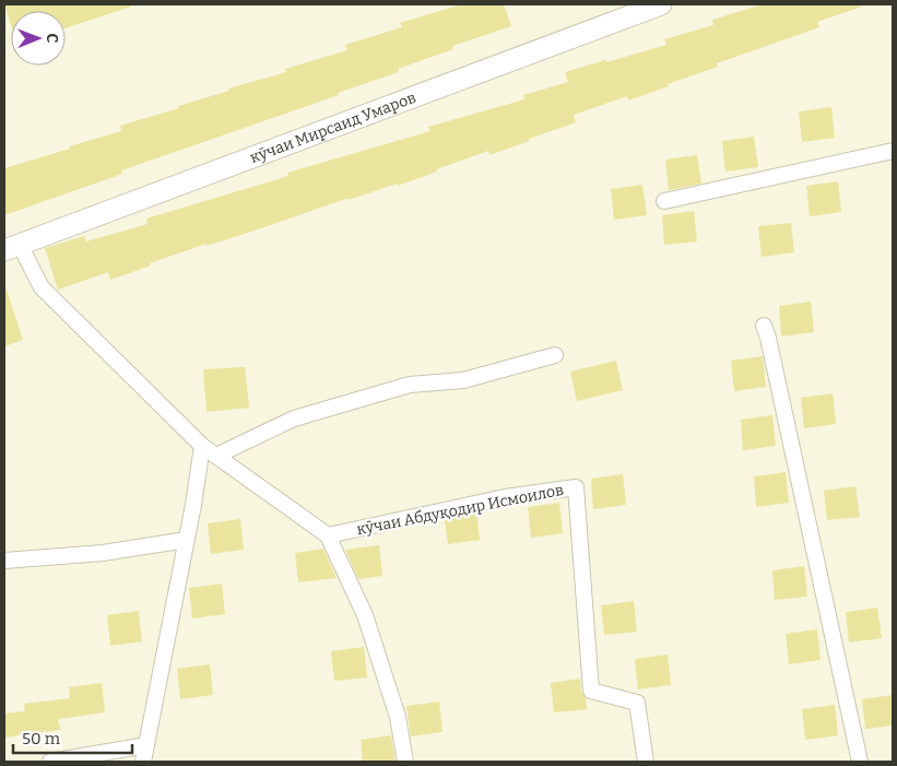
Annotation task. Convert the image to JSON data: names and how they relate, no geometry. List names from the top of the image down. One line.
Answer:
{"streets":{"street":["кӯчаи Мирсаид Умаров","кӯчаи Абдуқодир Исмоилов"]},"scale_bar":"50 m","north":"right"}
